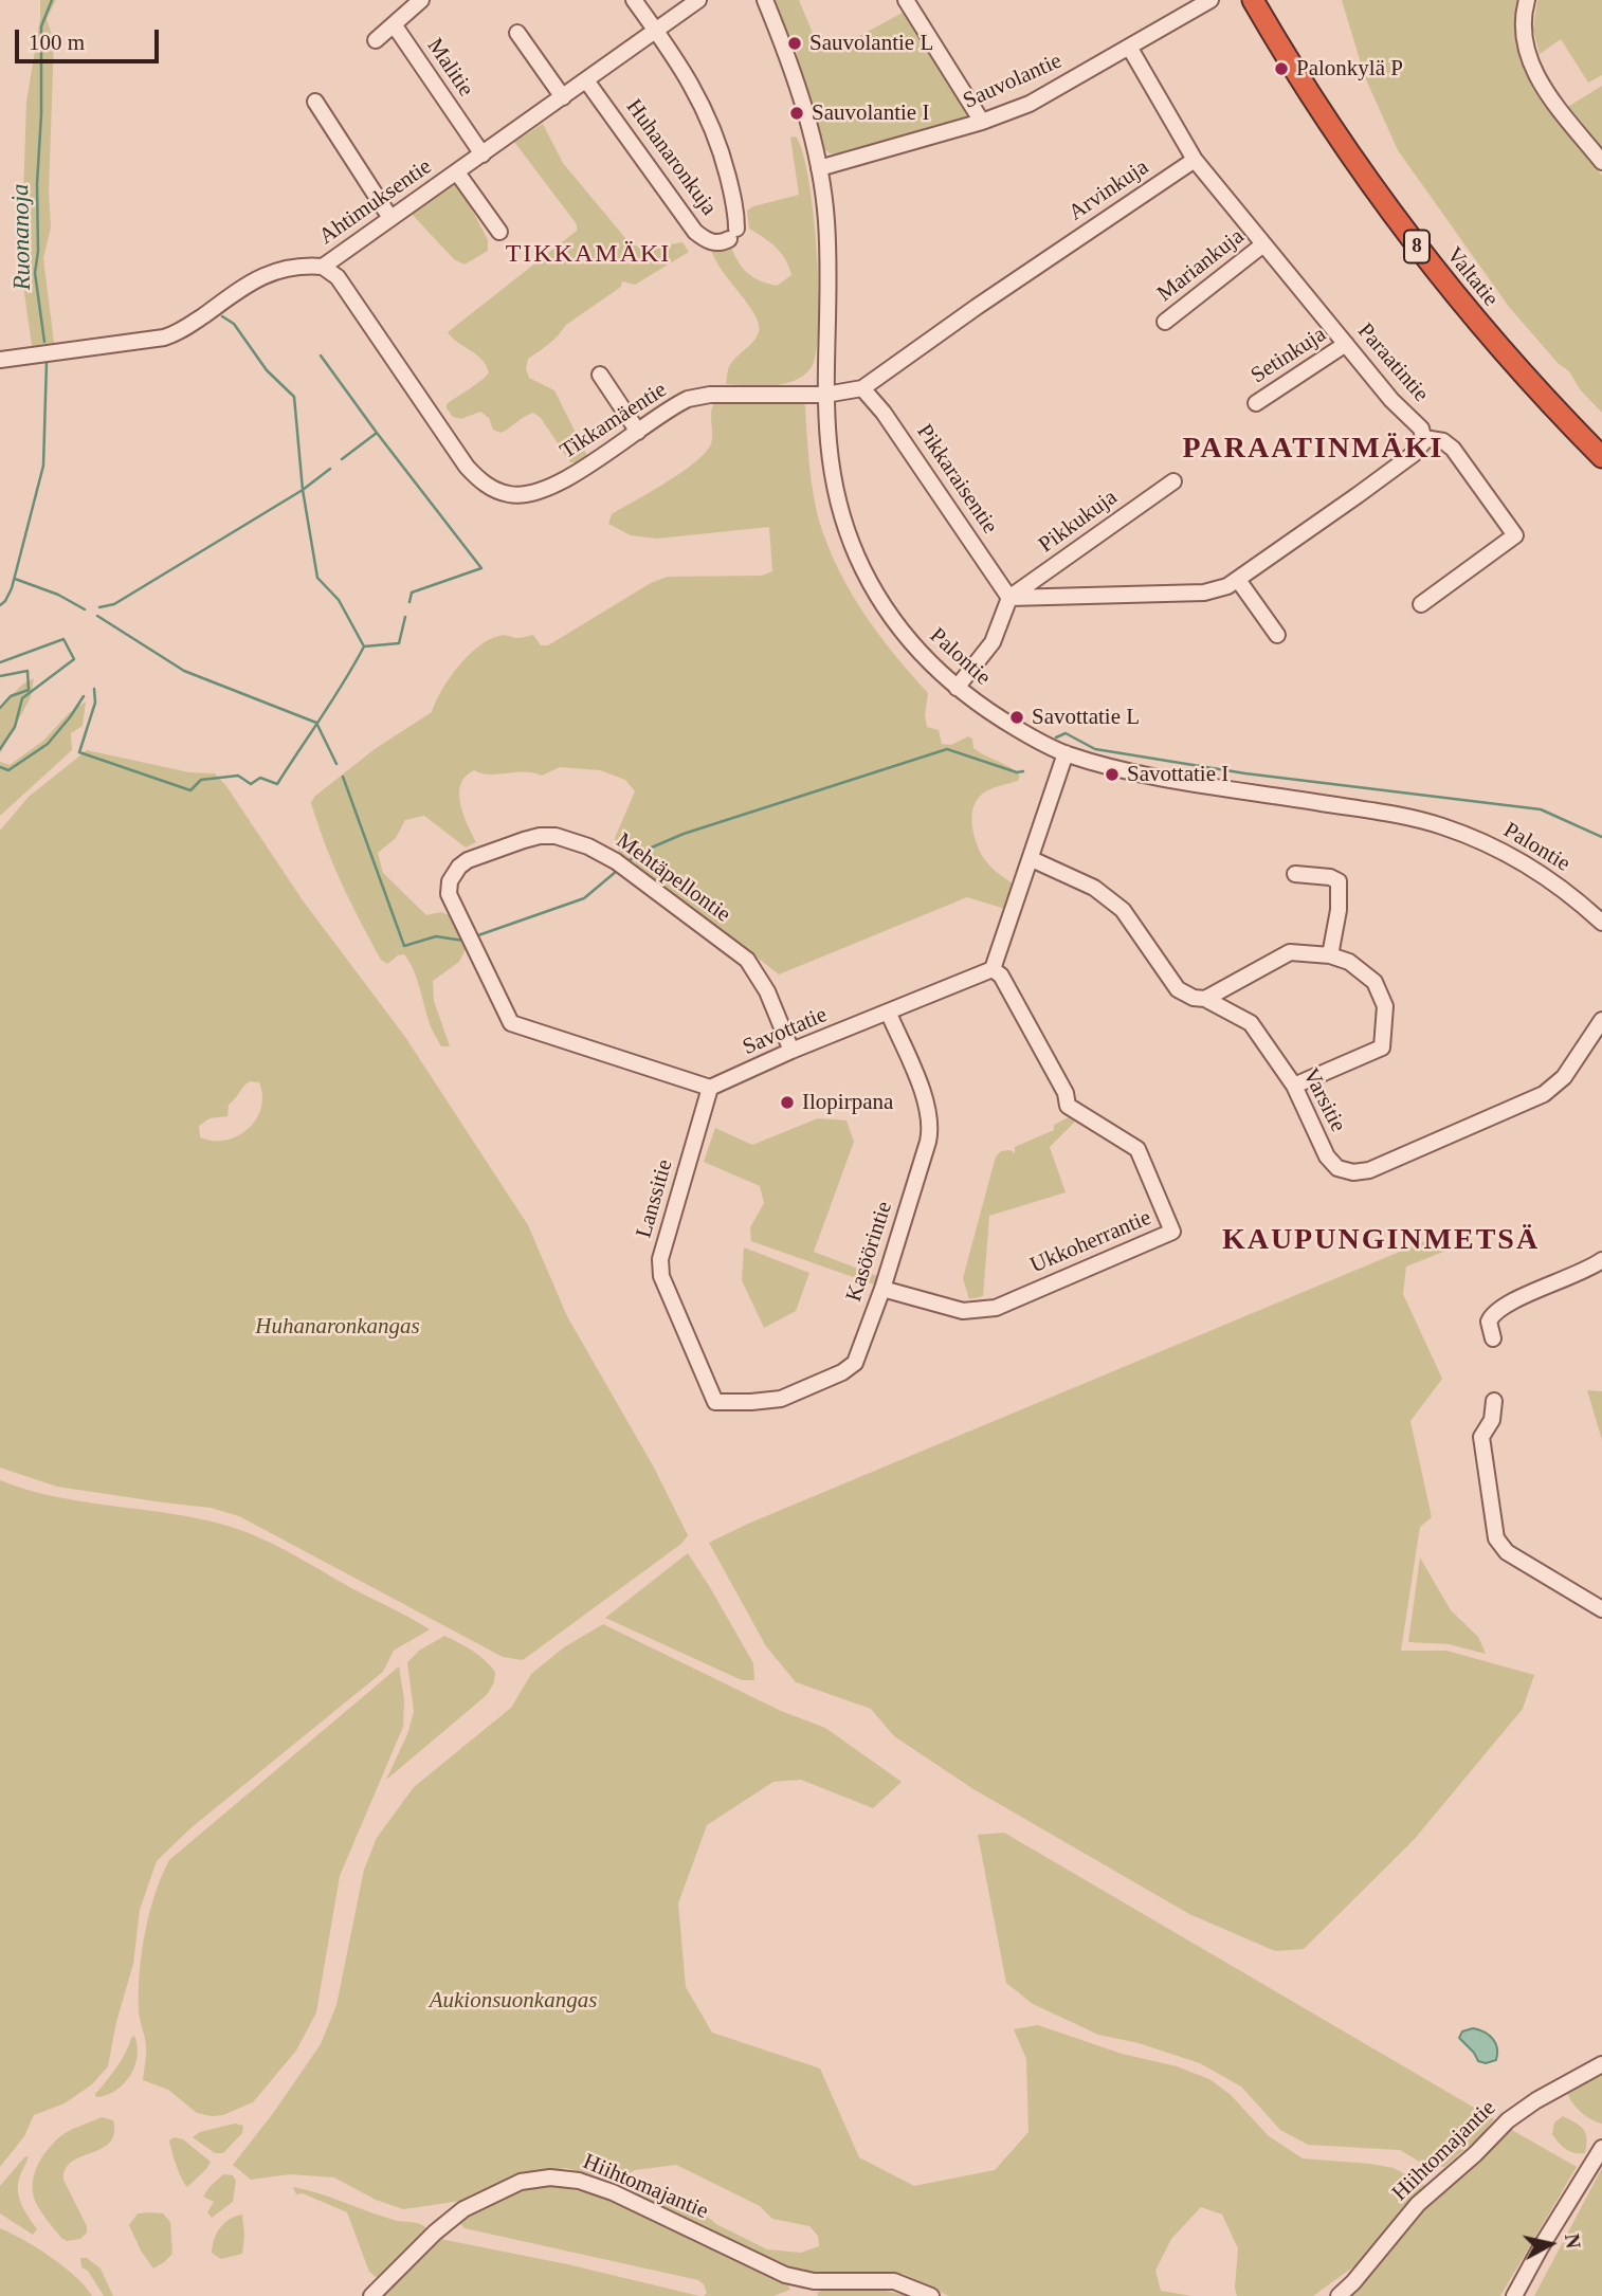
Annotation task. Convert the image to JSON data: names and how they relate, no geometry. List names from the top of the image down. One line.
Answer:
{"streets":{"highway":["8","Valtatie"],"street":["Malitie","Sauvolantie","Huhanaronkuja","Arvinkuja","Ahtimuksentie","Mariankuja","Setinkuja","Paraatintie","Tikkamäentie","Pikkaraisentie","Pikkukuja","Palontie","Mehtäpellontie","Savottatie","Varsitie","Lanssitie","Ukkoherrantie","Kasöörintie","Hiihtomajantie"]},"crossings":[["Malitie","Ahtimuksentie"],["Sauvolantie","Paraatintie"],["Sauvolantie","Palontie"],["Huhanaronkuja","Ahtimuksentie"],["Arvinkuja","Paraatintie"],["Arvinkuja","Tikkamäentie"],["Ahtimuksentie","Tikkamäentie"],["Mariankuja","Paraatintie"],["Setinkuja","Paraatintie"],["Paraatintie","Pikkaraisentie"],["Paraatintie","Pikkukuja"],["Tikkamäentie","Pikkaraisentie"],["Tikkamäentie","Palontie"],["Pikkaraisentie","Pikkukuja"],["Mehtäpellontie","Savottatie"],["Mehtäpellontie","Lanssitie"],["Savottatie","Lanssitie"],["Savottatie","Ukkoherrantie"],["Savottatie","Kasöörintie"],["Lanssitie","Kasöörintie"],["Ukkoherrantie","Kasöörintie"]],"districts":["TIKKAMÄKI","PARAATINMÄKI","KAUPUNGINMETSÄ"],"water":["Ruonanoja"],"parks":["Huhanaronkangas","Aukionsuonkangas"],"places":["Sauvolantie L","Palonkylä P","Sauvolantie I","Savottatie L","Savottatie I","Ilopirpana"],"scale_bar":"100 m","north":"right"}
